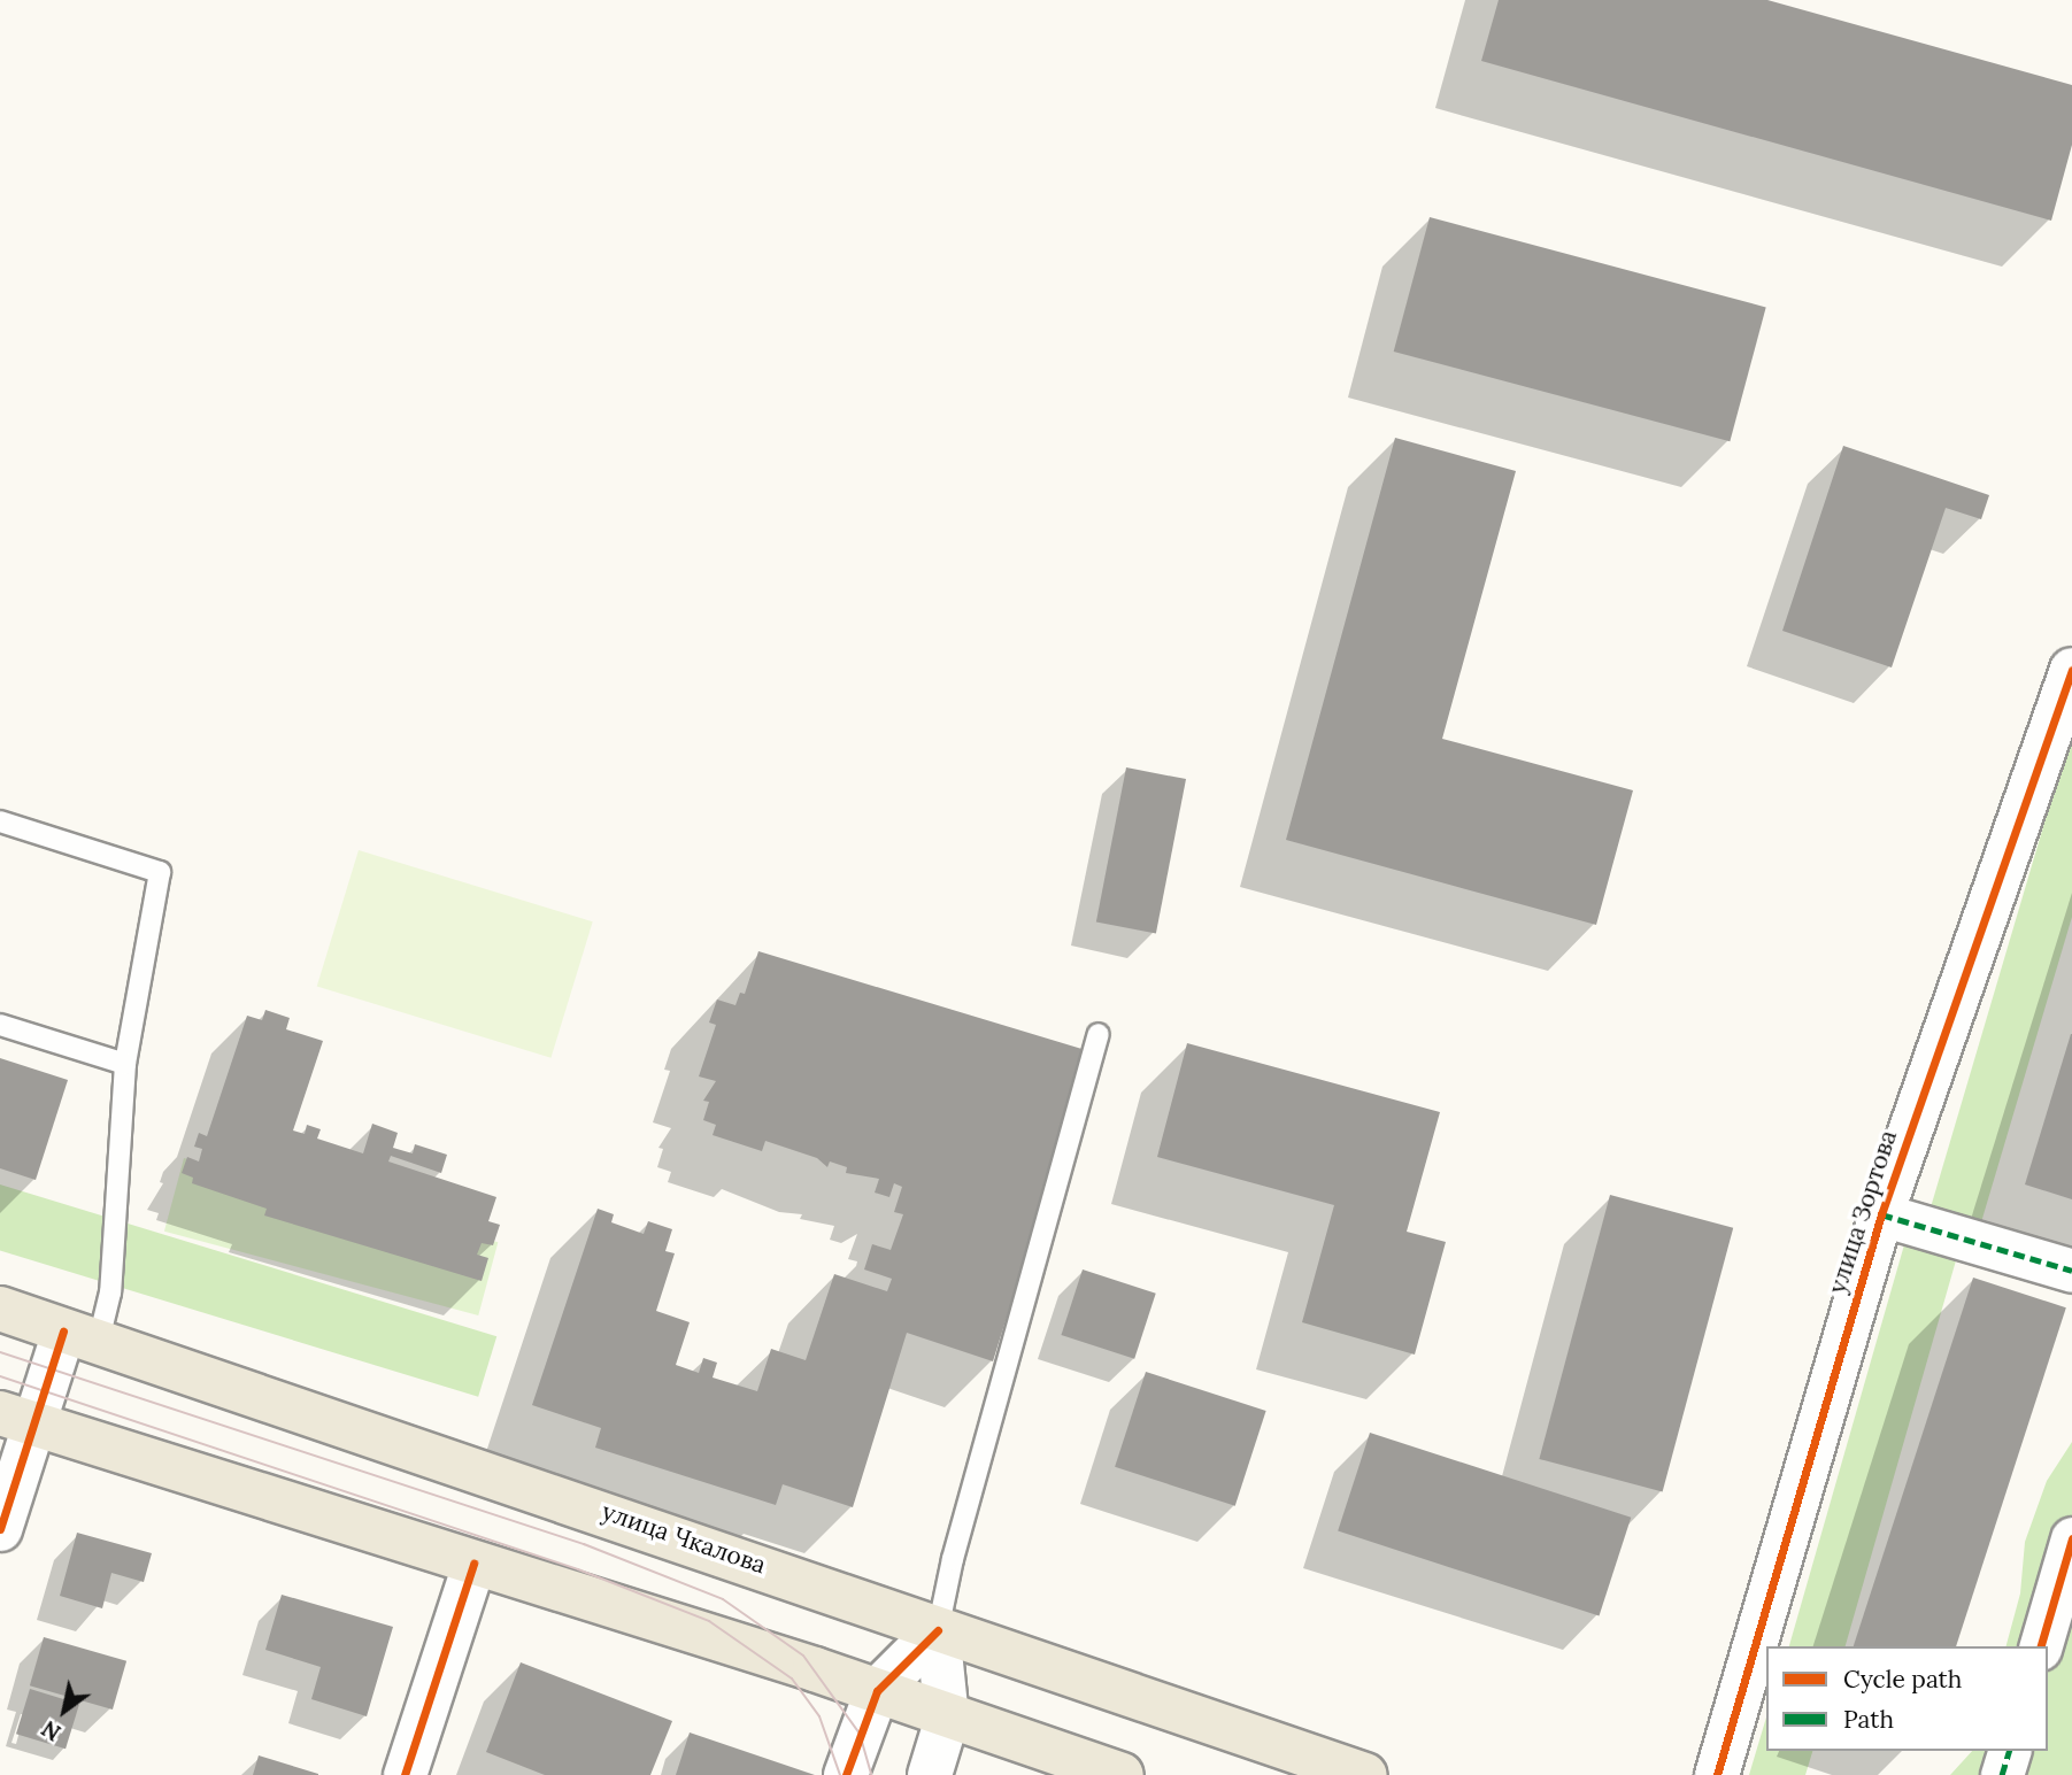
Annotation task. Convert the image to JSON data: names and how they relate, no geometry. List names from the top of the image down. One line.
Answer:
{"streets":{"main road":["улица Чкалова"],"street":["улица Зортова"]},"legend":["Cycle path","Path"],"north":"bottom left"}
